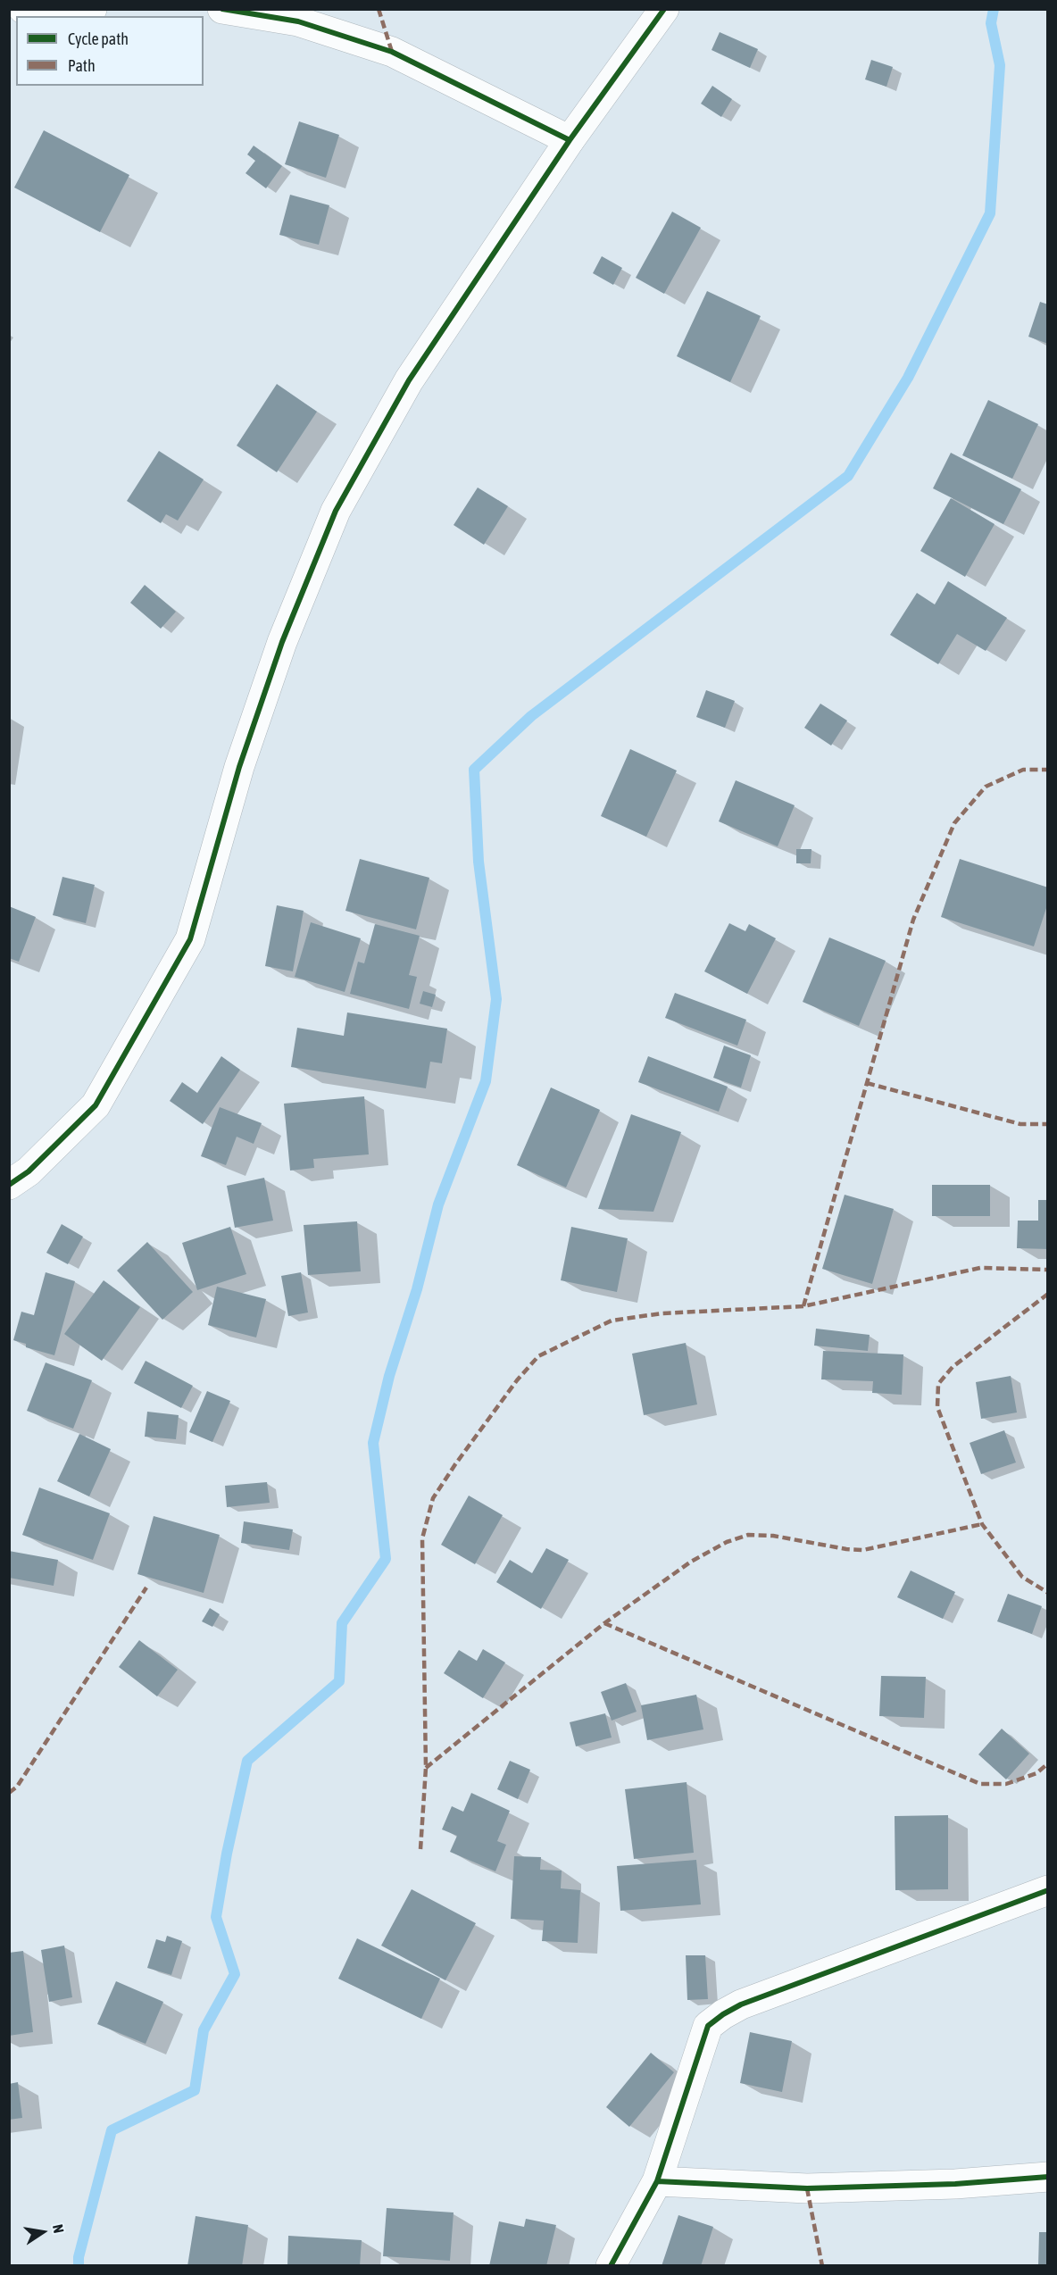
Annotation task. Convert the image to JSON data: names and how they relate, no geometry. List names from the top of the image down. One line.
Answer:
{"legend":["Cycle path","Path"],"north":"right"}
